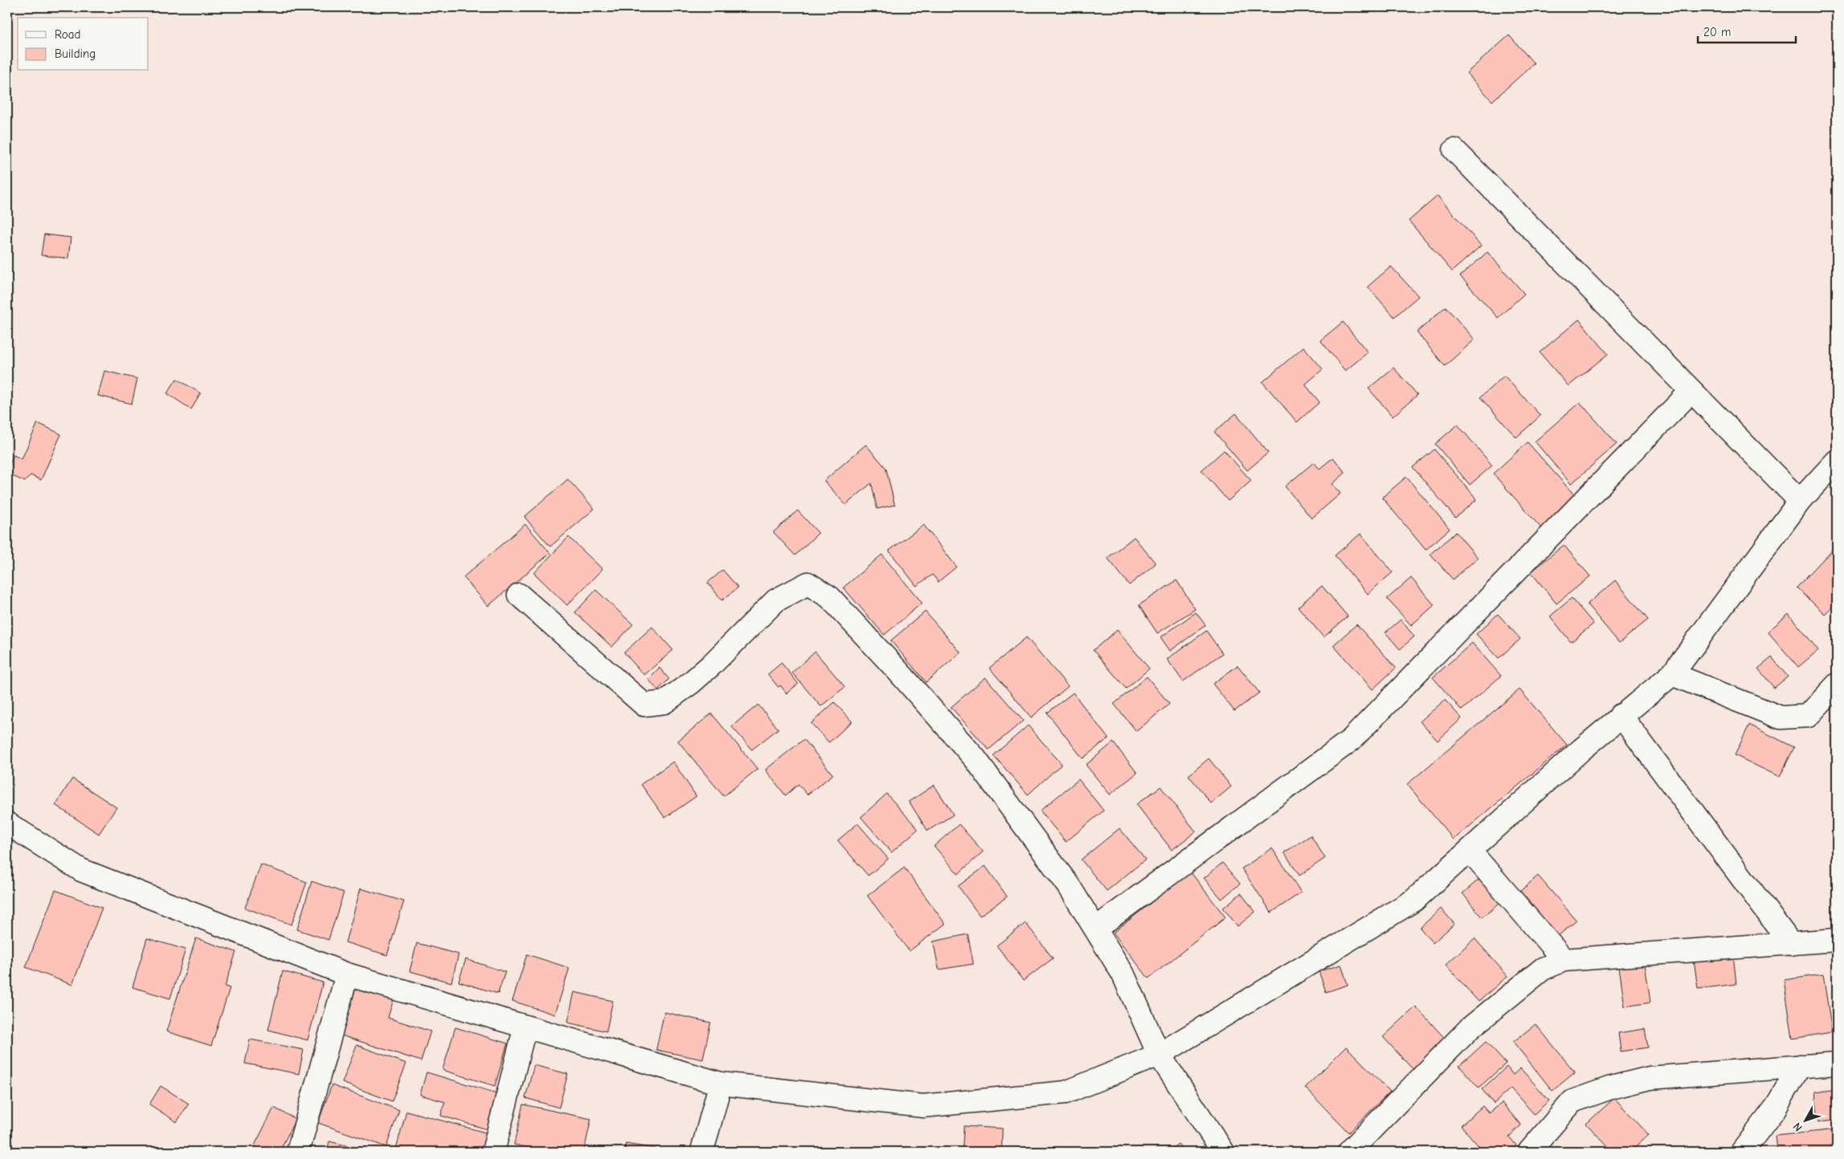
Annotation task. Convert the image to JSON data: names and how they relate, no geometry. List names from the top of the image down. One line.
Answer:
{"legend":["Road","Building"],"scale_bar":"20 m","north":"bottom left"}
